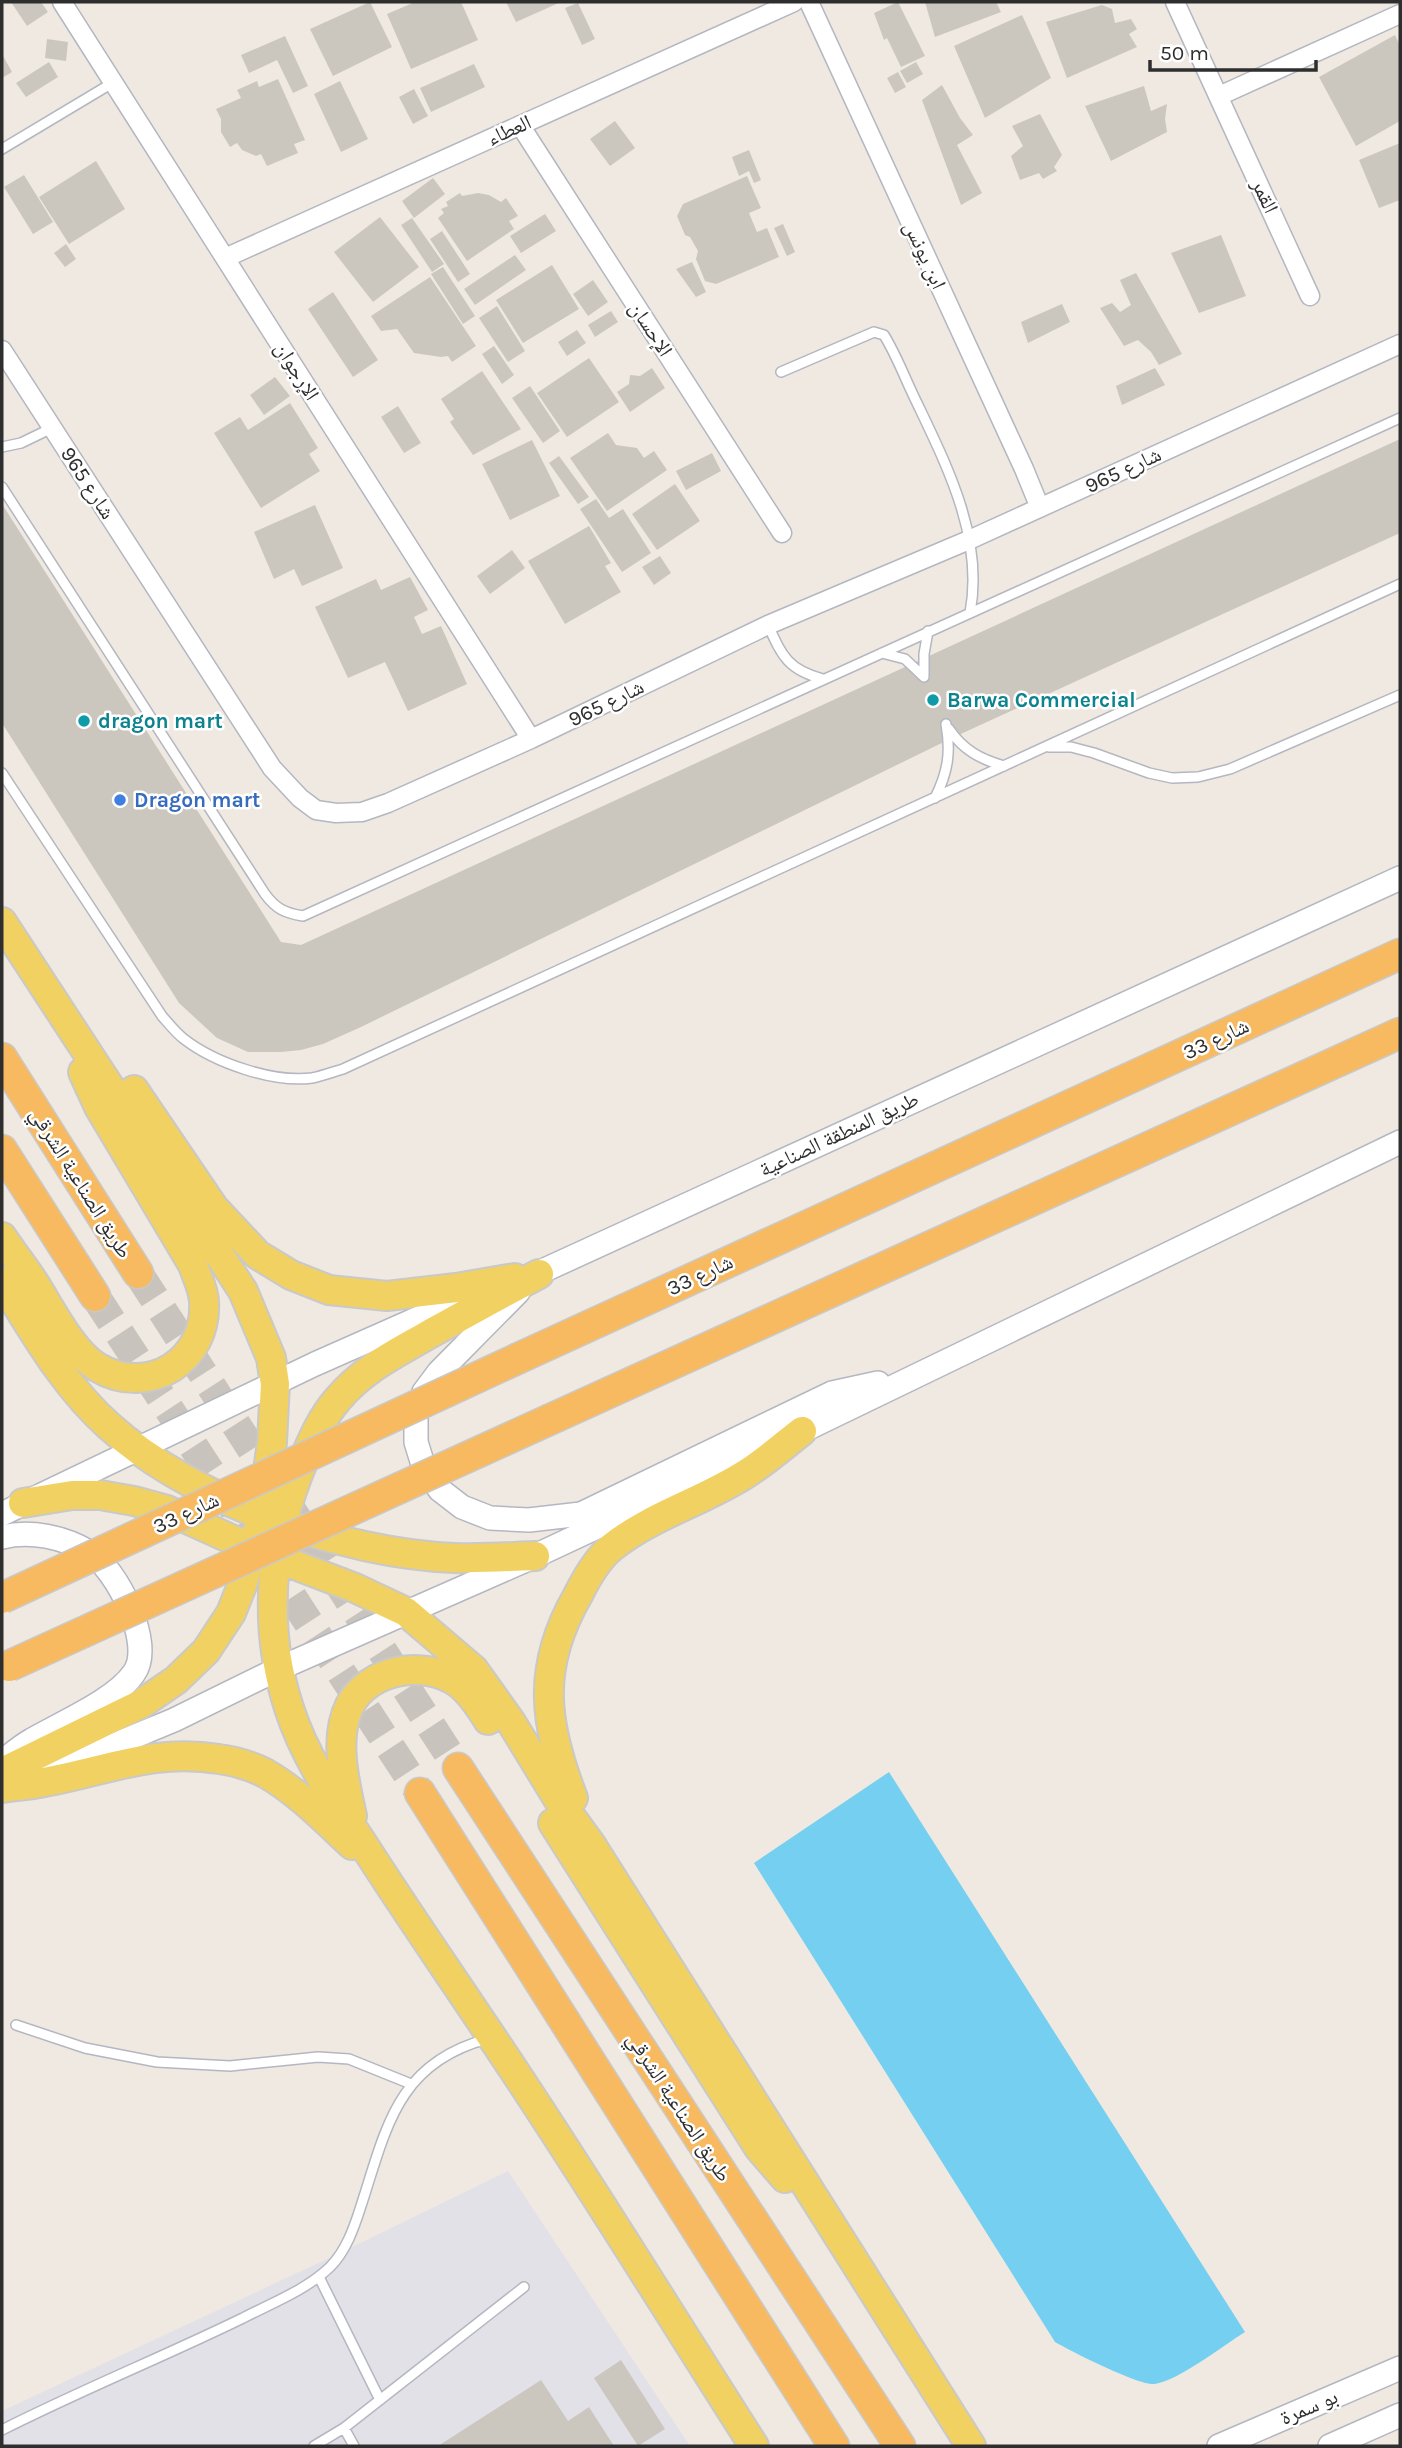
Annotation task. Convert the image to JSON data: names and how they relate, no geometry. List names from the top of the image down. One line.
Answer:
{"streets":{"highway":["شارع 33","طريق الصناعية الشرقي"],"street":["العطاء","القمر","ابن يونس","الإحسان","الإرجوان","شارع 965","طريق المنطقة الصناعية","بو سمرة"]},"crossings":[["العطاء","الإحسان"],["العطاء","الإرجوان"],["ابن يونس","شارع 965"],["الإرجوان","شارع 965"]],"places":["Barwa Commercial","dragon mart","Dragon mart"],"scale_bar":"50 m"}
